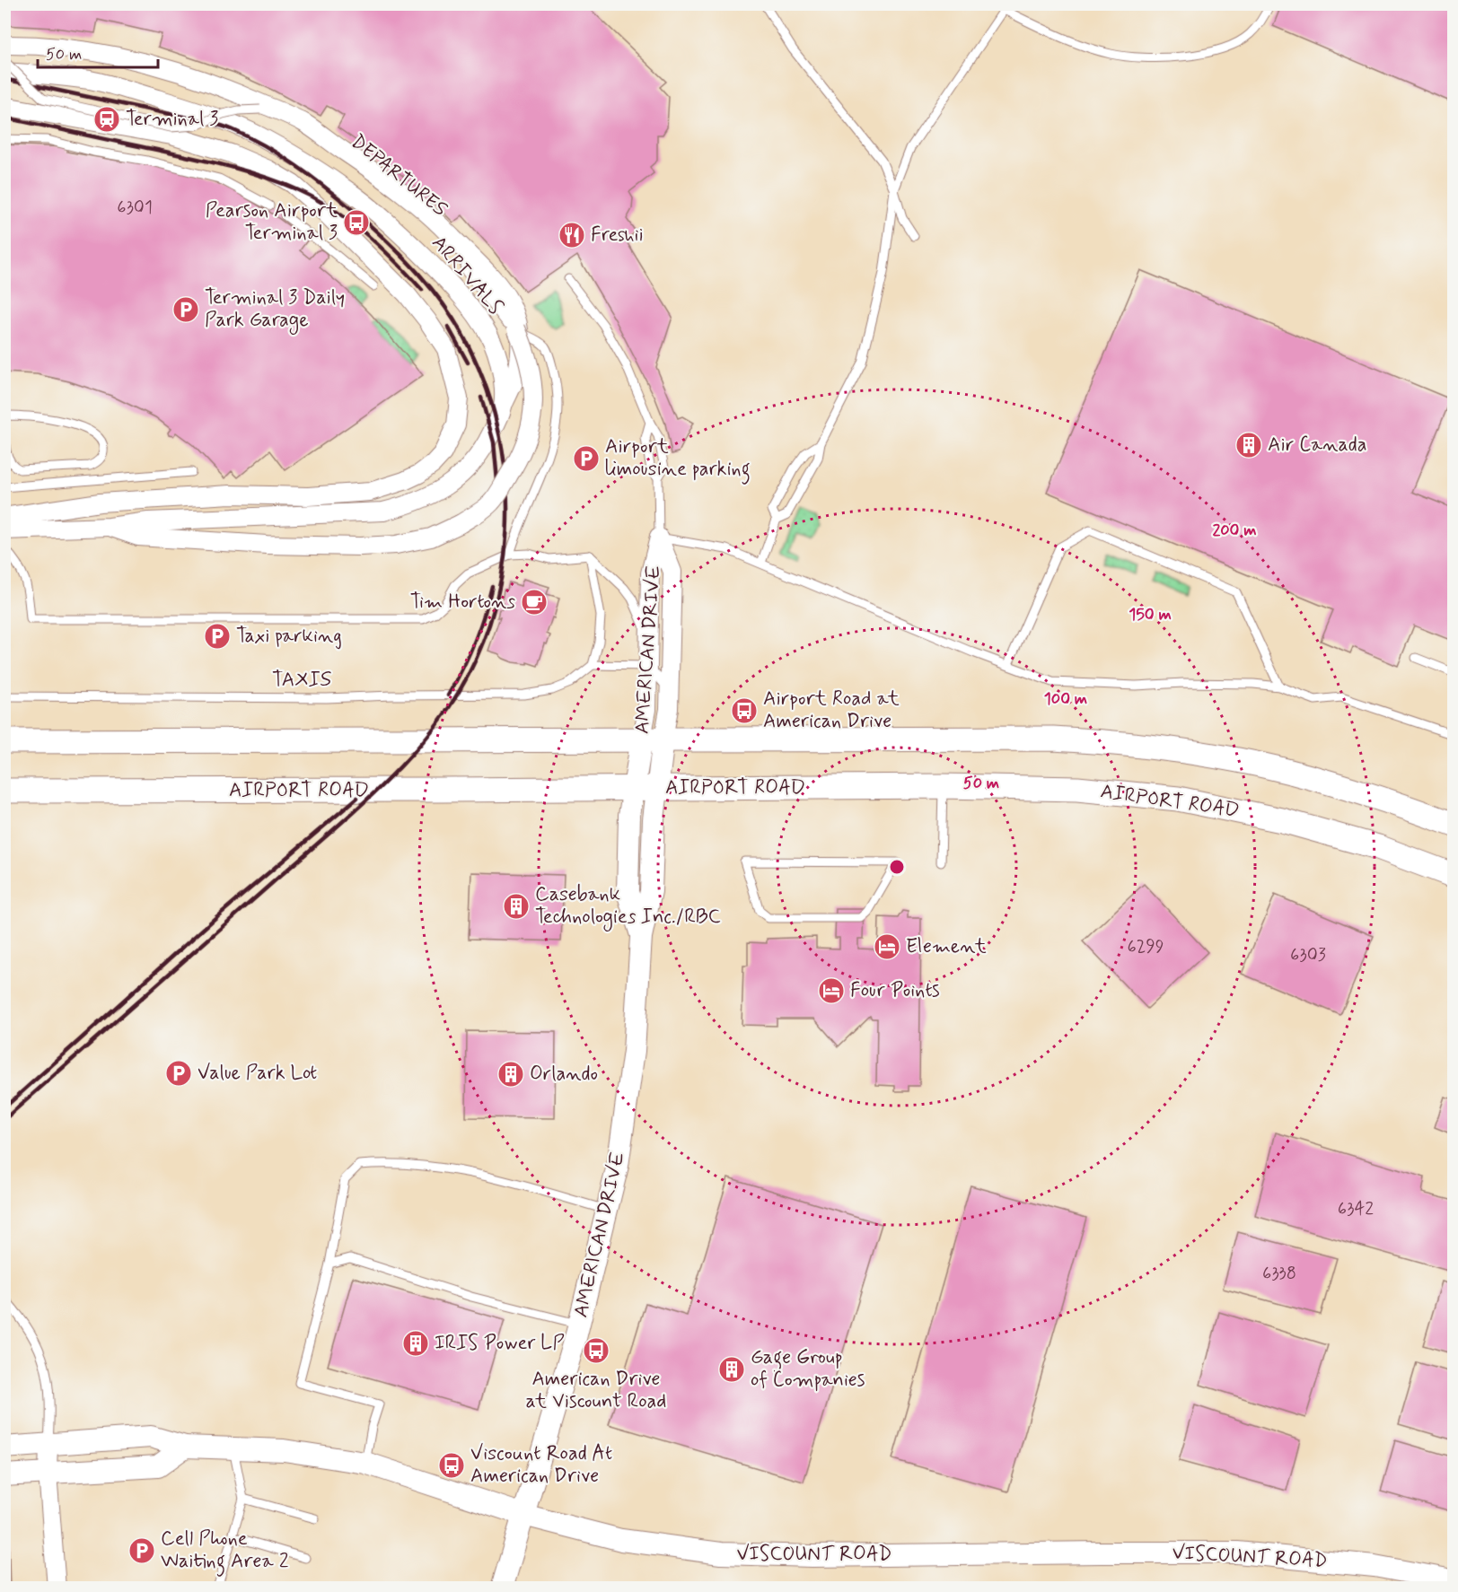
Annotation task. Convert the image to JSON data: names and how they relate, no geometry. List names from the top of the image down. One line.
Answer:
{"streets":{"main road":["AIRPORT ROAD"],"street":["DEPARTURES","ARRIVALS","AMERICAN DRIVE","VISCOUNT ROAD"],"lane":["TAXIS"]},"crossings":[["AMERICAN DRIVE","AIRPORT ROAD"],["AMERICAN DRIVE","VISCOUNT ROAD"]],"places":{"station":["Terminal 3"],"bus stop":["Pearson Airport Terminal 3","Airport Road at American Drive","American Drive at Viscount Road","Viscount Road At American Drive"],"restaurant":["Freshii"],"parking":["Terminal 3 Daily Park Garage","Airport limousine parking","Taxi parking","Value Park Lot","Cell Phone Waiting Area 2"],"building":["Air Canada","Casebank Technologies Inc./RBC","Orlando","IRIS Power LP","Gage Group of Companies"],"cafe":["Tim Hortons"],"hotel":["Element","Four Points"]},"house_numbers":["6301","6299","6303","6342","6338"],"scale_bar":"50 m","rings":["200 m","150 m","100 m","50 m"]}
